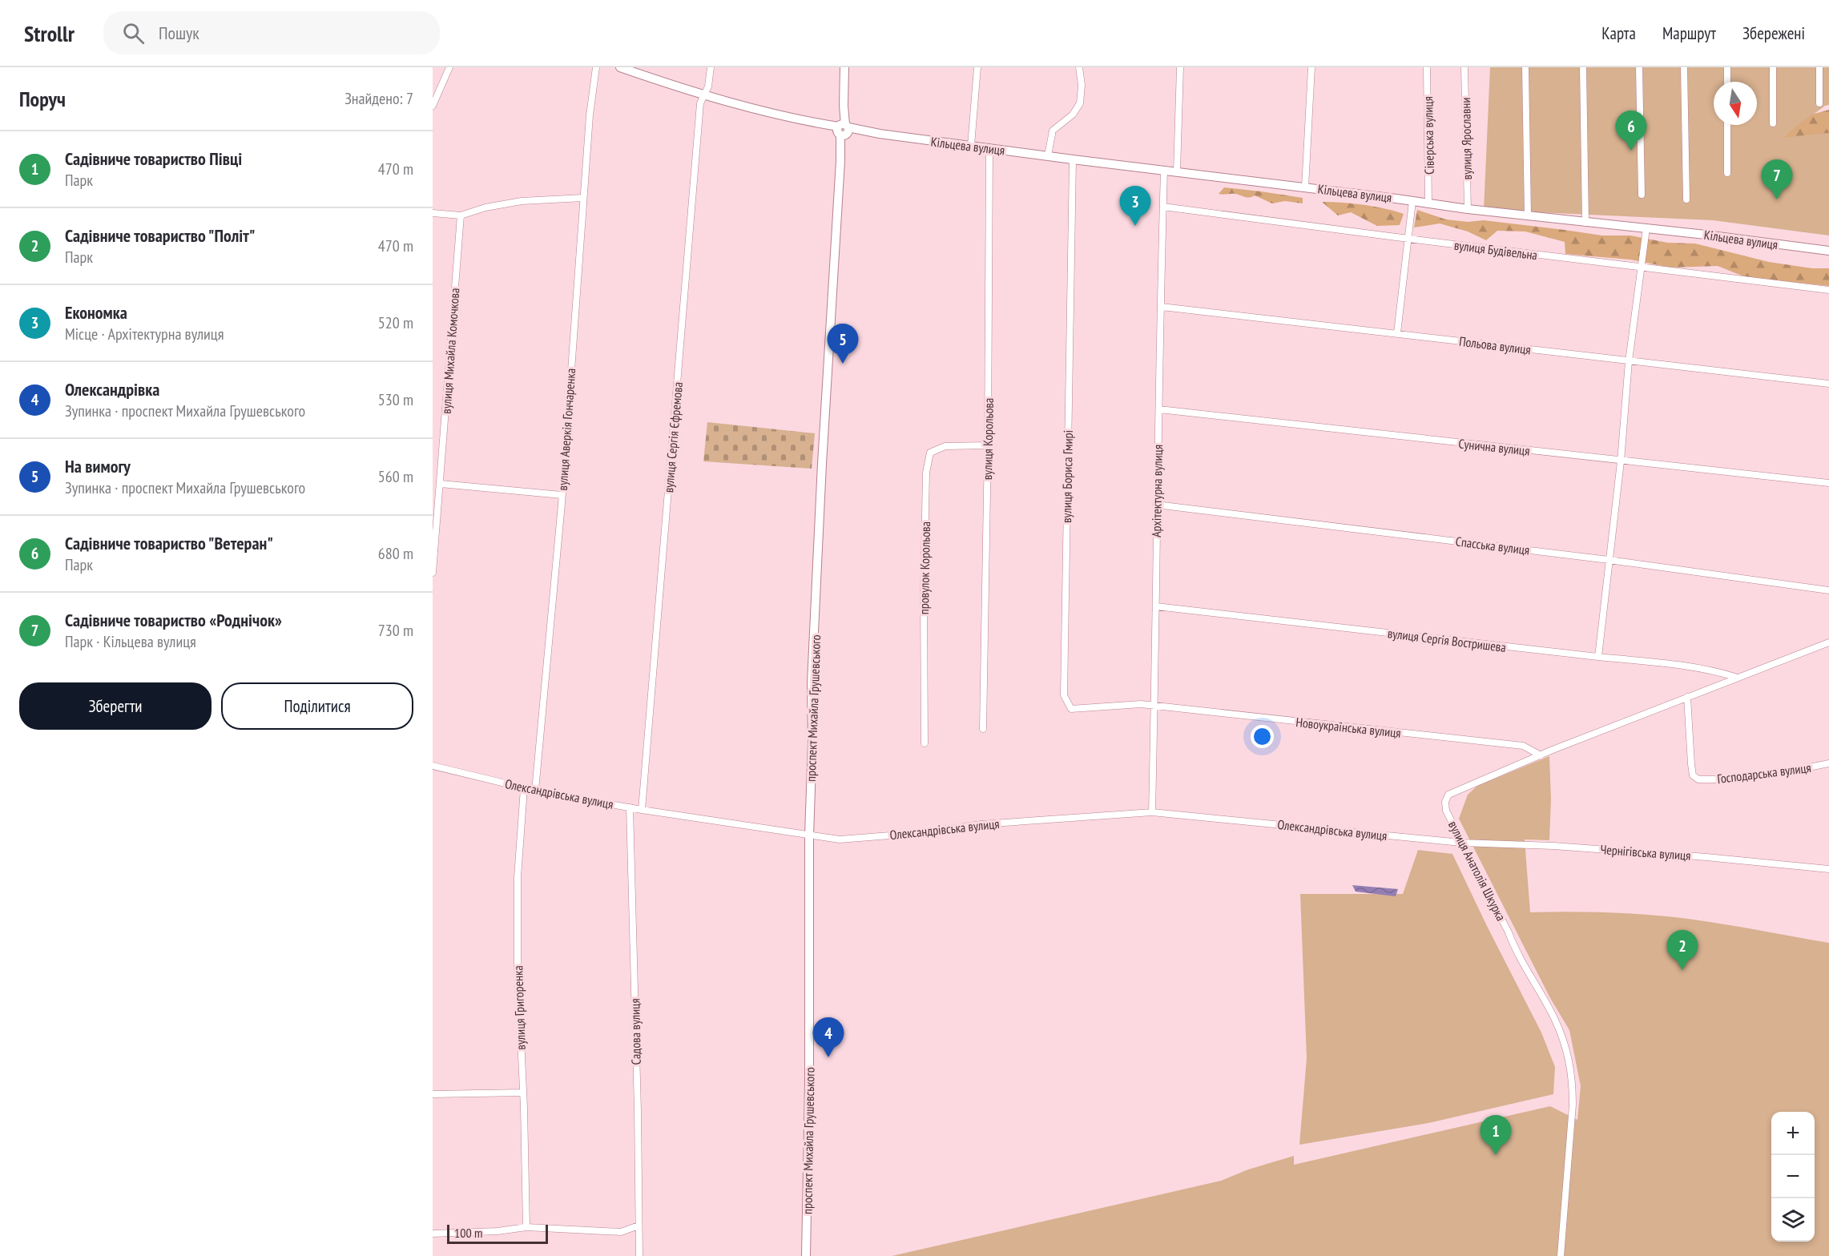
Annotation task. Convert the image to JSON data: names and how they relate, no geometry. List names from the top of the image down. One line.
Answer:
{"streets":{"main road":["Кільцева вулиця","проспект Михайла Грушевського"],"street":["Сіверська вулиця","вулиця Ярославни","вулиця Будівельна","Польова вулиця","вулиця Михайла Комочкова","вулиця Аверкія Гончаренка","вулиця Сергія Єфремова","вулиця Корольова","Сунична вулиця","вулиця Бориса Гмирі","Архітектурна вулиця","Спасська вулиця","провулок Корольова","вулиця Сергія Востришева","Новоукраїнська вулиця","Господарська вулиця","Олександрівська вулиця","Чернігівська вулиця","вулиця Анатолія Шкурка","вулиця Григоренка","Садова вулиця"]},"crossings":[["Сіверська вулиця","Кільцева вулиця"],["вулиця Ярославни","Кільцева вулиця"],["Кільцева вулиця","вулиця Сергія Єфремова"],["Кільцева вулиця","вулиця Корольова"],["Кільцева вулиця","вулиця Бориса Гмирі"],["Кільцева вулиця","Архітектурна вулиця"],["Кільцева вулиця","проспект Михайла Грушевського"],["вулиця Будівельна","Архітектурна вулиця"],["Польова вулиця","Архітектурна вулиця"],["вулиця Аверкія Гончаренка","Олександрівська вулиця"],["вулиця Сергія Єфремова","Олександрівська вулиця"],["вулиця Корольова","провулок Корольова"],["Сунична вулиця","Архітектурна вулиця"],["вулиця Бориса Гмирі","Архітектурна вулиця"],["вулиця Бориса Гмирі","Новоукраїнська вулиця"],["Архітектурна вулиця","Спасська вулиця"],["Архітектурна вулиця","вулиця Сергія Востришева"],["Архітектурна вулиця","Новоукраїнська вулиця"],["Архітектурна вулиця","Олександрівська вулиця"],["вулиця Сергія Востришева","вулиця Анатолія Шкурка"],["проспект Михайла Грушевського","Олександрівська вулиця"],["Новоукраїнська вулиця","вулиця Анатолія Шкурка"],["Господарська вулиця","вулиця Анатолія Шкурка"],["Олександрівська вулиця","Чернігівська вулиця"],["Олександрівська вулиця","вулиця Анатолія Шкурка"],["Олександрівська вулиця","вулиця Григоренка"],["Олександрівська вулиця","Садова вулиця"],["Чернігівська вулиця","вулиця Анатолія Шкурка"]],"scale_bar":"100 m","north":"bottom","page":{"header":"Strollr","search":"Пошук","nav":["Карта","Маршрут","Збережені"],"heading":["Поруч","Знайдено: 7"],"pins":["6","7","3","5","2","4","1"],"list":[{"mark":"1","name":"Садівниче товариство Півці","note":"Парк","value":"470 m"},{"mark":"2","name":"Садівниче товариство \"Політ\"","note":"Парк","value":"470 m"},{"mark":"3","name":"Економка","note":"Місце · Архітектурна вулиця","value":"520 m"},{"mark":"4","name":"Олександрівка","note":"Зупинка · проспект Михайла Грушевського","value":"530 m"},{"mark":"5","name":"На вимогу","note":"Зупинка · проспект Михайла Грушевського","value":"560 m"},{"mark":"6","name":"Садівниче товариство \"Ветеран\"","note":"Парк","value":"680 m"},{"mark":"7","name":"Садівниче товариство «Роднічок»","note":"Парк · Кільцева вулиця","value":"730 m"}],"buttons":["Зберегти","Поділитися"],"map_buttons":["+","−"],"scale":"100 m"}}
